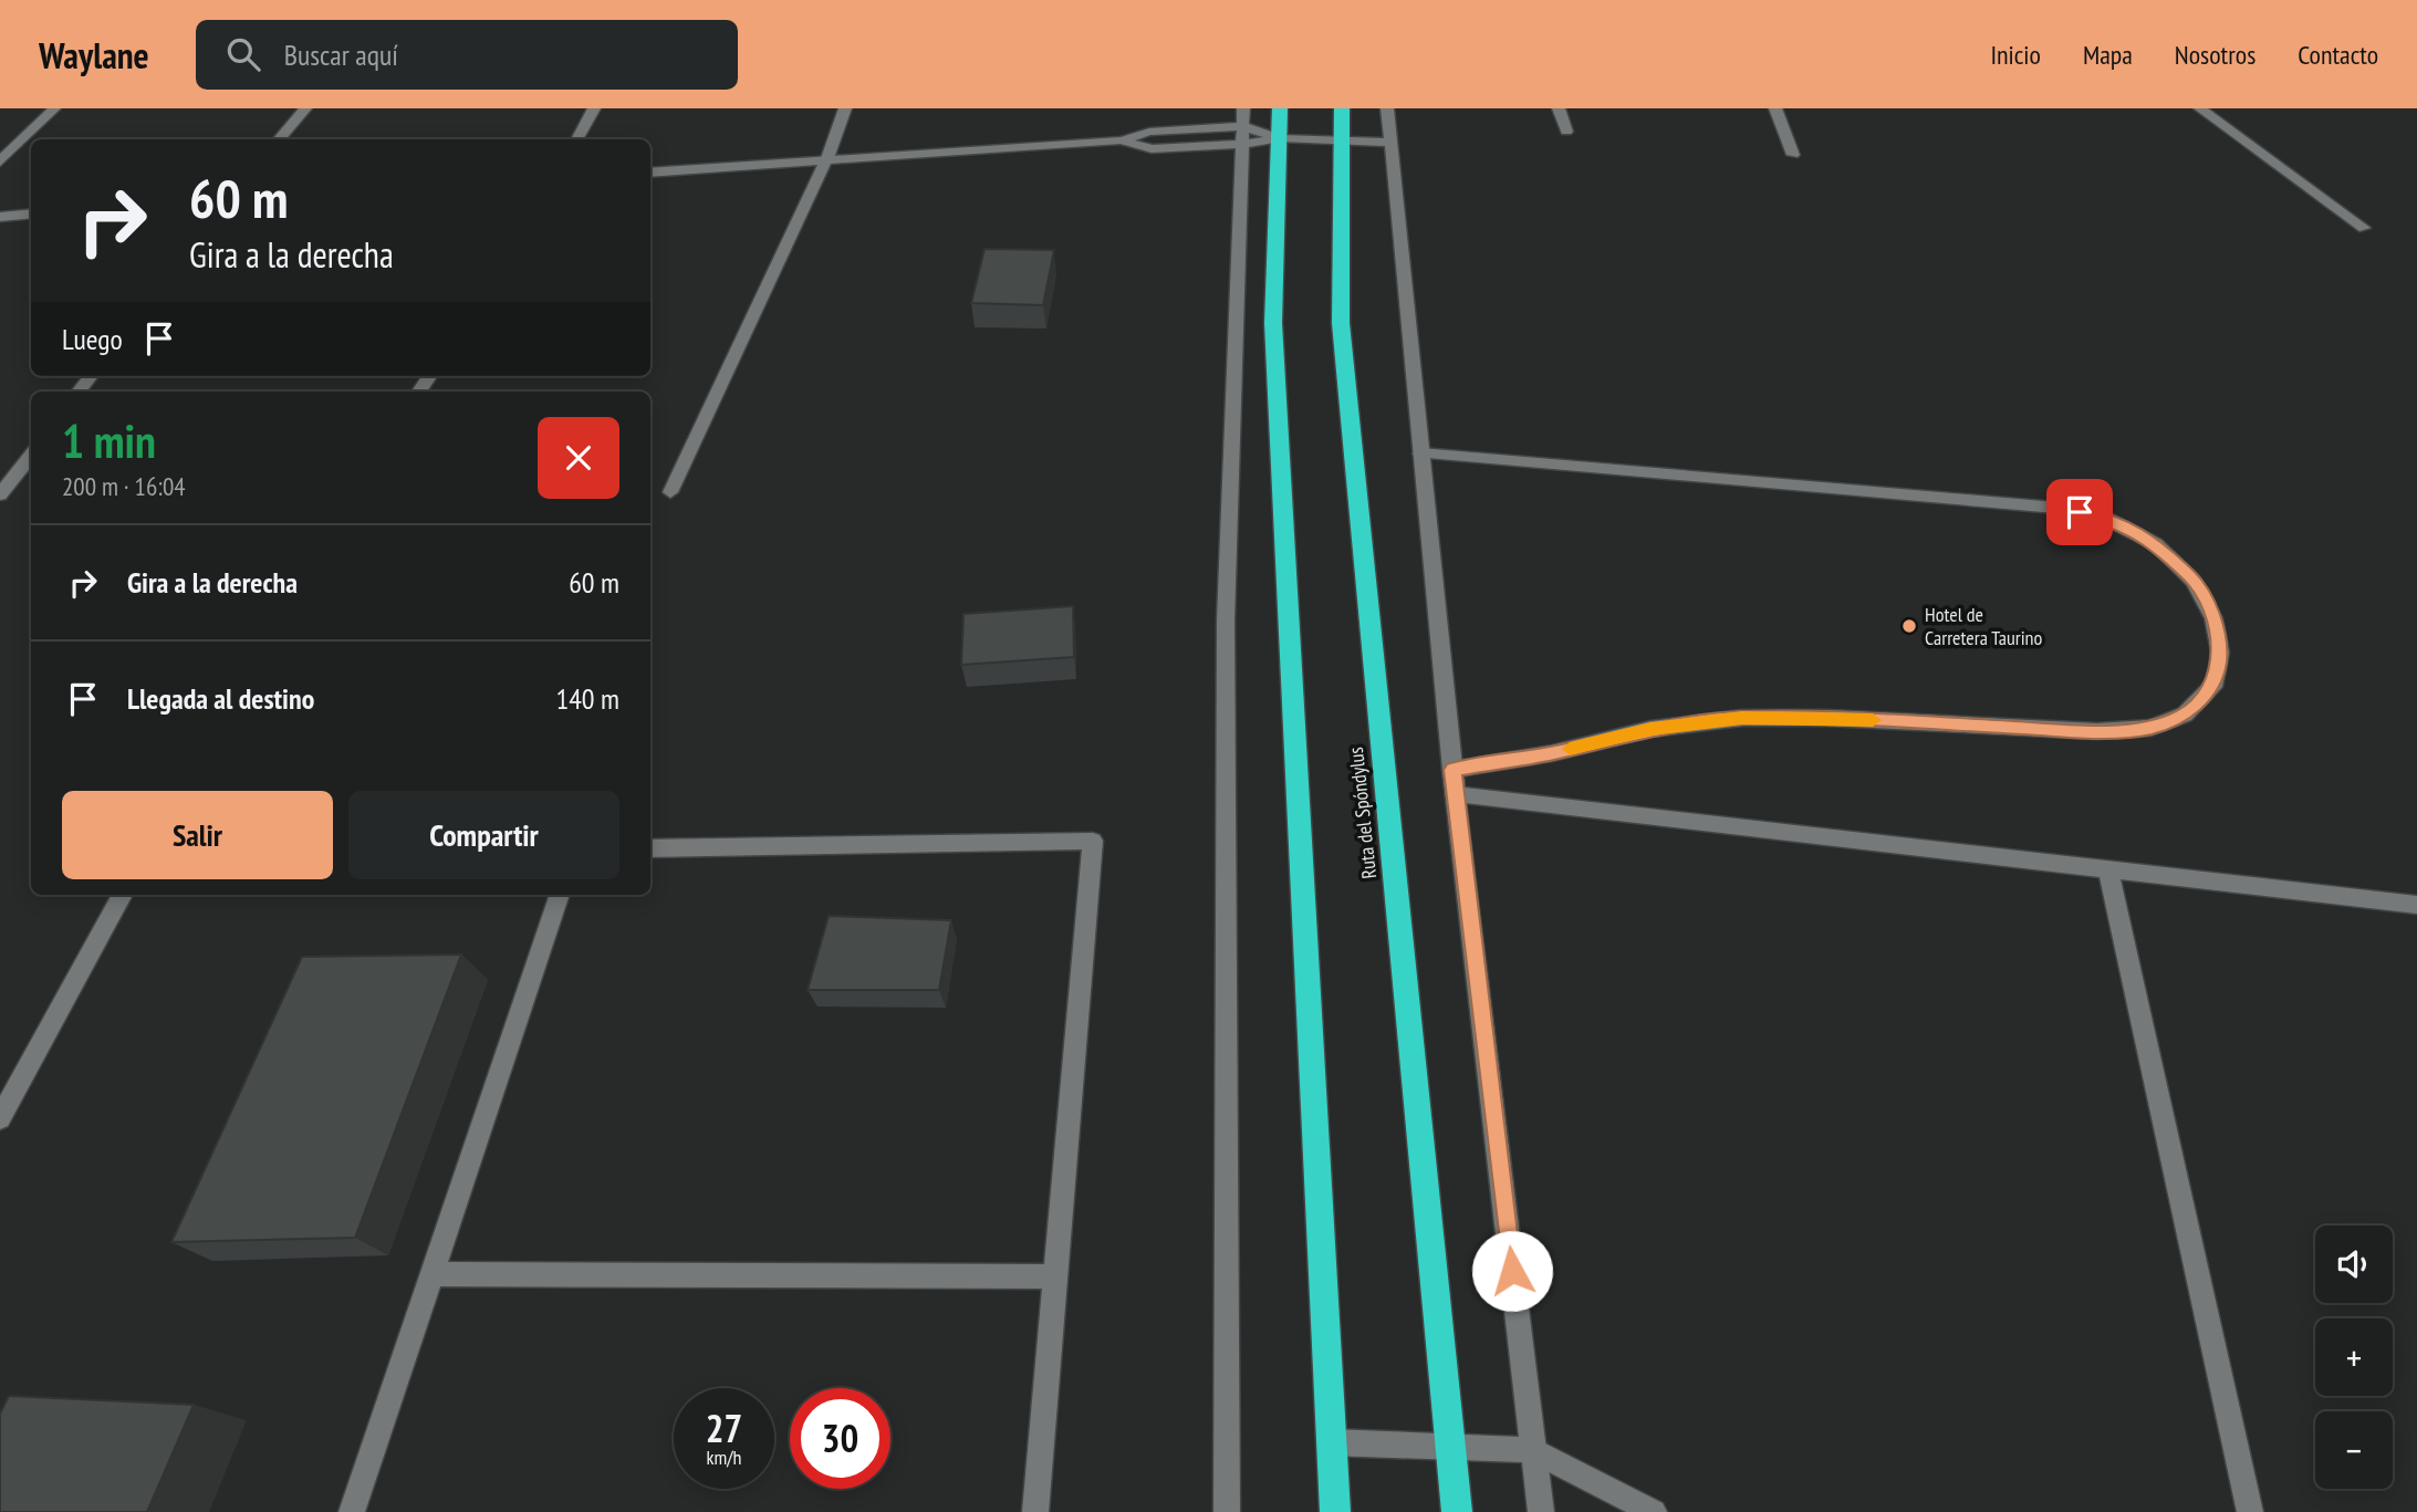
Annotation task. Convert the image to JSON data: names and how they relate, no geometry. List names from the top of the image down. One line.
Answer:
{"streets":{"highway":["Ruta del Spóndylus"]},"places":["Hotel de Carretera Taurino"],"page":{"header":"Waylane","search":"Buscar aquí","nav":["Inicio","Mapa","Nosotros","Contacto"],"turn":["60 m","Gira a la derecha"],"then":"Luego","heading":["1 min","200 m · 16:04"],"list":[{"name":"Gira a la derecha","value":"60 m"},{"name":"Llegada al destino","value":"140 m"}],"buttons":["Salir","Compartir"],"map_buttons":["+","−"],"speed":"27 km/h","limit":"30"}}
